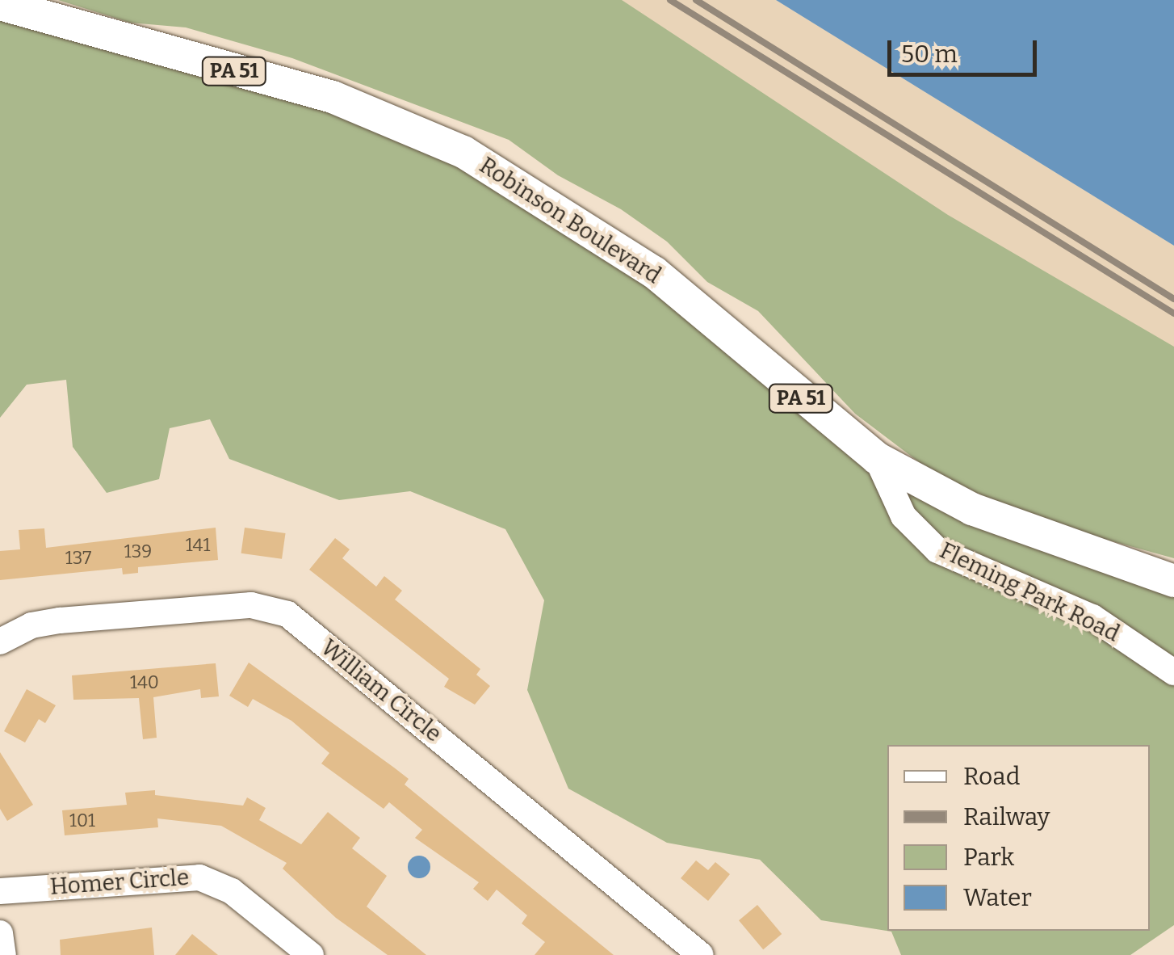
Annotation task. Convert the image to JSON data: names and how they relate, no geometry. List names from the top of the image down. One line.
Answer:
{"streets":{"main road":["PA 51","Robinson Boulevard"],"street":["Fleming Park Road","William Circle","Homer Circle"]},"crossings":[["Robinson Boulevard","Fleming Park Road"]],"house_numbers":["141","139","137","140","101"],"legend":["Road","Railway","Park","Water"],"scale_bar":"50 m"}
